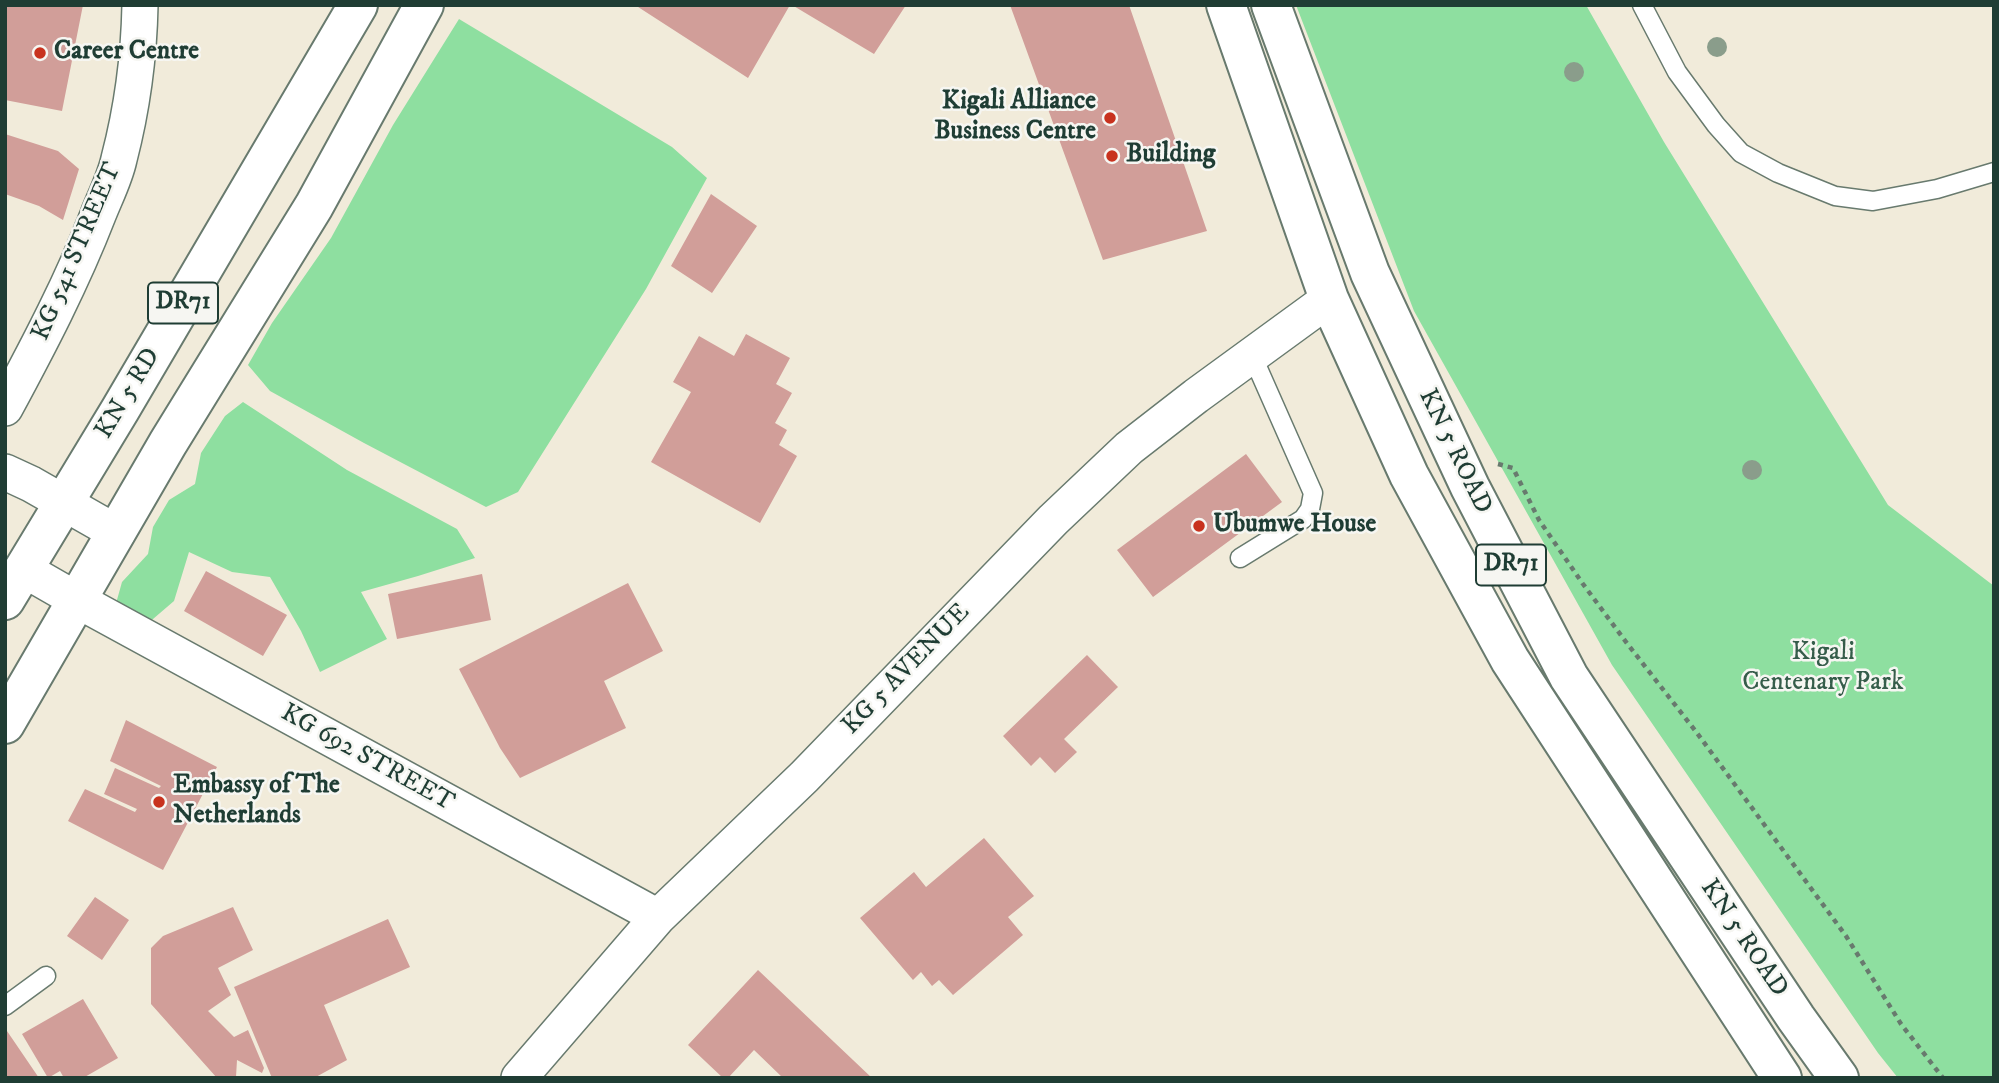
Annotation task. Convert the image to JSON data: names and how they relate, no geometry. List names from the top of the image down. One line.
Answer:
{"streets":{"main road":["DR71","KN 5 RD","KN 5 ROAD"],"street":["KG 541 STREET","KG 5 AVENUE","KG 692 STREET"]},"crossings":[["DR71","KG 692 STREET"],["KN 5 RD","KG 692 STREET"],["KN 5 ROAD","KG 5 AVENUE"],["KG 5 AVENUE","KG 692 STREET"]],"parks":["Kigali Centenary Park"],"places":["Career Centre","Kigali Alliance Business Centre","Building","Ubumwe House","Embassy of The Netherlands"]}
